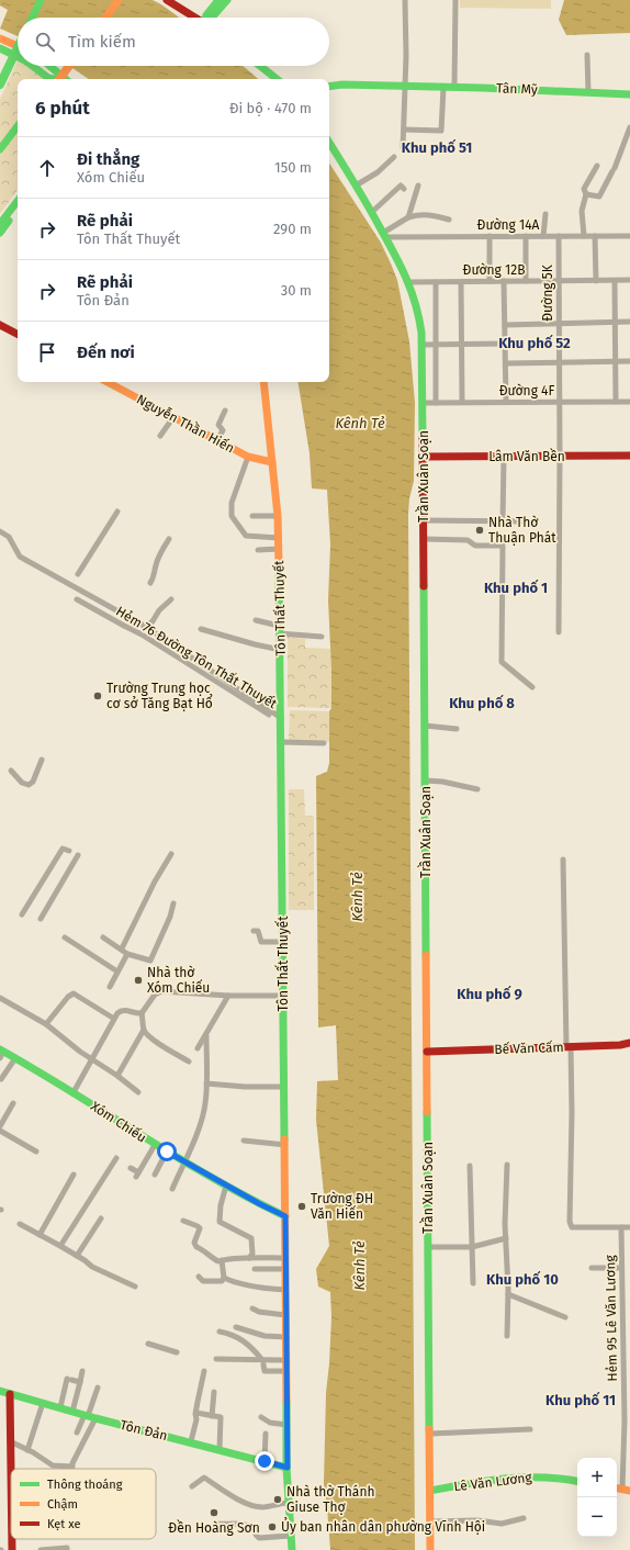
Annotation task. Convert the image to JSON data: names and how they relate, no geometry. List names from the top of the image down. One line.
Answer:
{"streets":{"main road":["Tân Mỹ","Nguyễn Thần Hiến","Lâm Văn Bền","Trần Xuân Soạn","Tôn Thất Thuyết","Bế Văn Cấm","Xóm Chiếu","Tôn Đản","Lê Văn Lương"],"street":["Đường 14A","Đường 12B","Đường 5K","Đường 4F","Hẻm 76 Đường Tôn Thất Thuyết","Hẻm 95 Lê Văn Lương"]},"crossings":[["Đường 14A","Đường 5K"],["Đường 14A","Trần Xuân Soạn"],["Đường 12B","Đường 5K"],["Đường 12B","Trần Xuân Soạn"],["Đường 5K","Đường 4F"],["Đường 5K","Lâm Văn Bền"],["Đường 4F","Trần Xuân Soạn"],["Nguyễn Thần Hiến","Tôn Thất Thuyết"],["Lâm Văn Bền","Trần Xuân Soạn"],["Trần Xuân Soạn","Bế Văn Cấm"],["Trần Xuân Soạn","Lê Văn Lương"],["Tôn Thất Thuyết","Hẻm 76 Đường Tôn Thất Thuyết"],["Tôn Thất Thuyết","Xóm Chiếu"],["Tôn Thất Thuyết","Tôn Đản"]],"districts":["Khu phố 51","Khu phố 52","Khu phố 1","Khu phố 8","Khu phố 9","Khu phố 10","Khu phố 11"],"water":["Kênh Tẻ"],"places":["Nhà Thờ Thuận Phát","Trường Trung học cơ sở Tăng Bạt Hổ","Nhà thờ Xóm Chiếu","Trường ĐH Văn Hiến","Nhà thờ Thánh Giuse Thợ","Đền Hoàng Sơn","Ủy ban nhân dân phường Vĩnh Hội"],"legend":["Thông thoáng","Chậm","Kẹt xe"],"page":{"search":"Tìm kiếm","heading":["6 phút","Đi bộ · 470 m"],"list":[["Đi thẳng","Xóm Chiếu","150 m"],["Rẽ phải","Tôn Thất Thuyết","290 m"],["Rẽ phải","Tôn Đản","30 m"],"Đến nơi"],"map_buttons":["+","−"]}}
